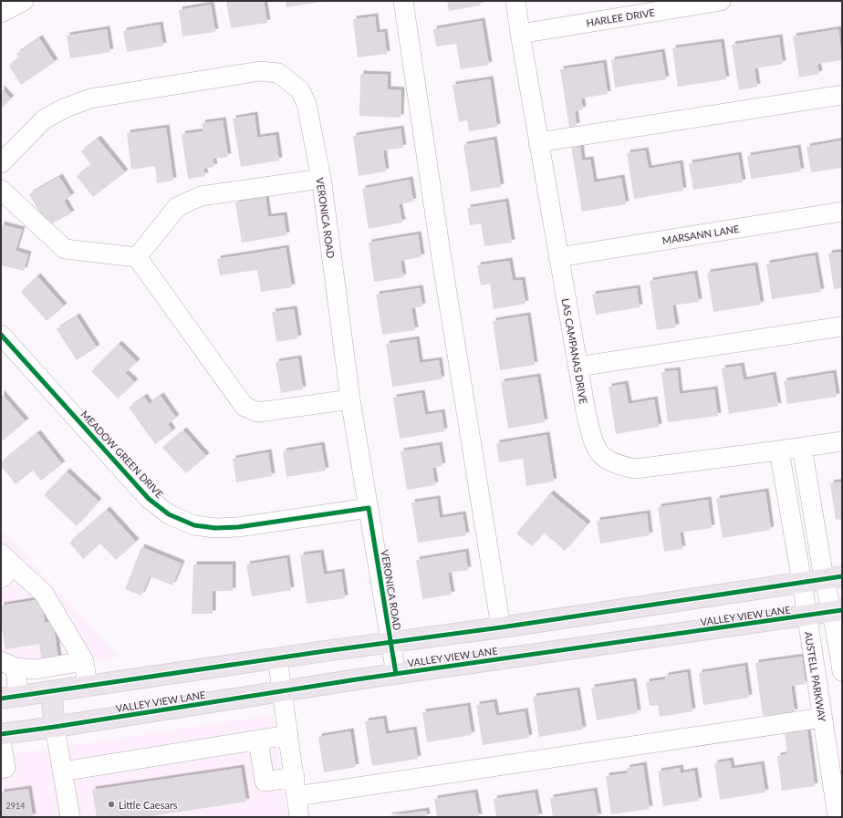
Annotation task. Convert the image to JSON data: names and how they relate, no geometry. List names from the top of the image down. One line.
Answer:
{"streets":{"main road":["VALLEY VIEW LANE"],"street":["HARLEE DRIVE","VERONICA ROAD","MARSANN LANE","LAS CAMPANAS DRIVE","MEADOW GREEN DRIVE","AUSTELL PARKWAY"]},"crossings":[["HARLEE DRIVE","LAS CAMPANAS DRIVE"],["VERONICA ROAD","MEADOW GREEN DRIVE"],["VERONICA ROAD","VALLEY VIEW LANE"],["MARSANN LANE","LAS CAMPANAS DRIVE"],["LAS CAMPANAS DRIVE","AUSTELL PARKWAY"],["VALLEY VIEW LANE","AUSTELL PARKWAY"]],"places":["Little Caesars"],"house_numbers":["2914"]}
